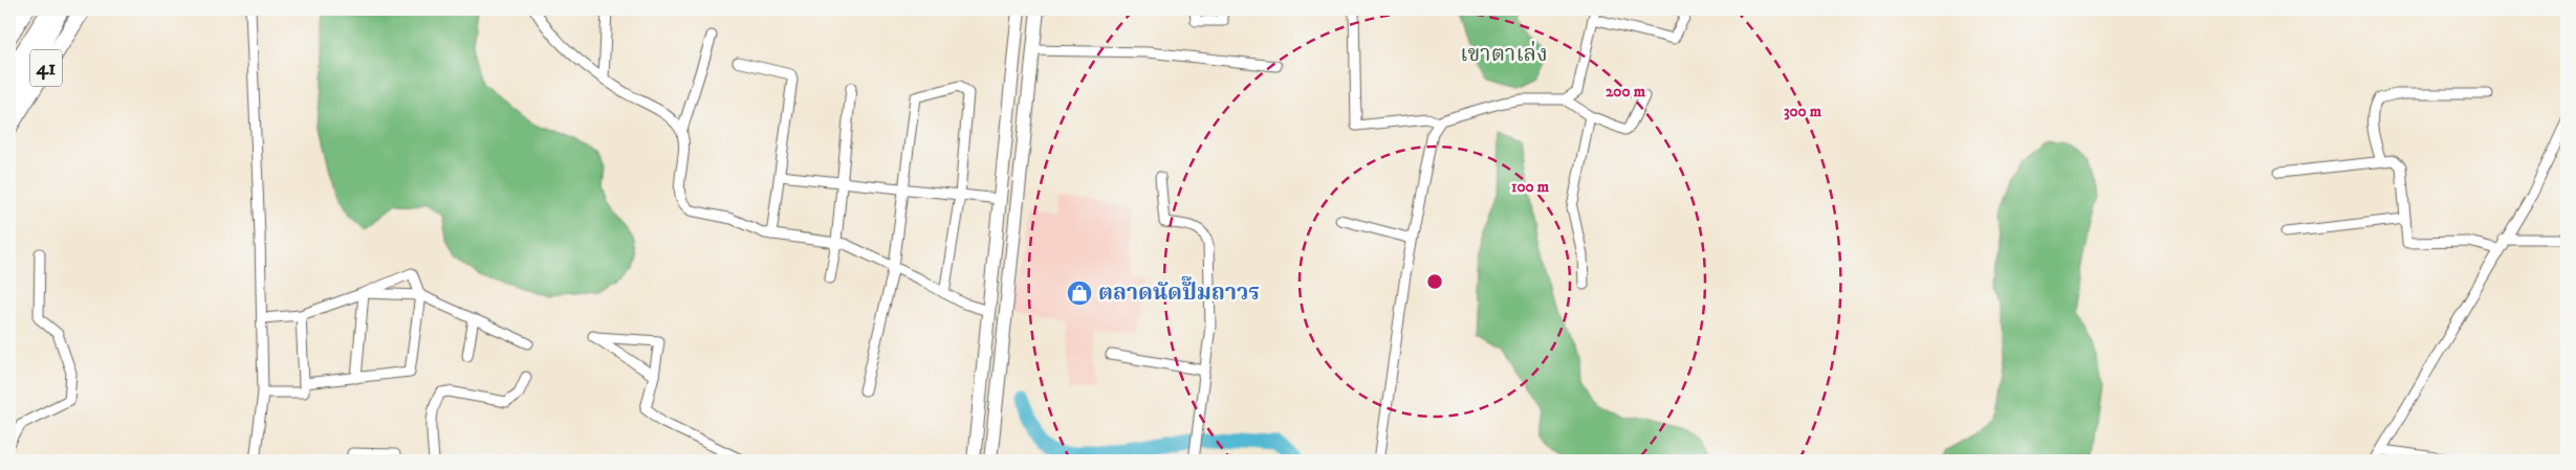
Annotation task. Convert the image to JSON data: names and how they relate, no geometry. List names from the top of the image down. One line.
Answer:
{"streets":{"highway":["41"]},"parks":["เขาตาเล่ง"],"places":{"shop":["ตลาดนัดปั๊มถาวร"]},"rings":["200 m","300 m","100 m"]}
